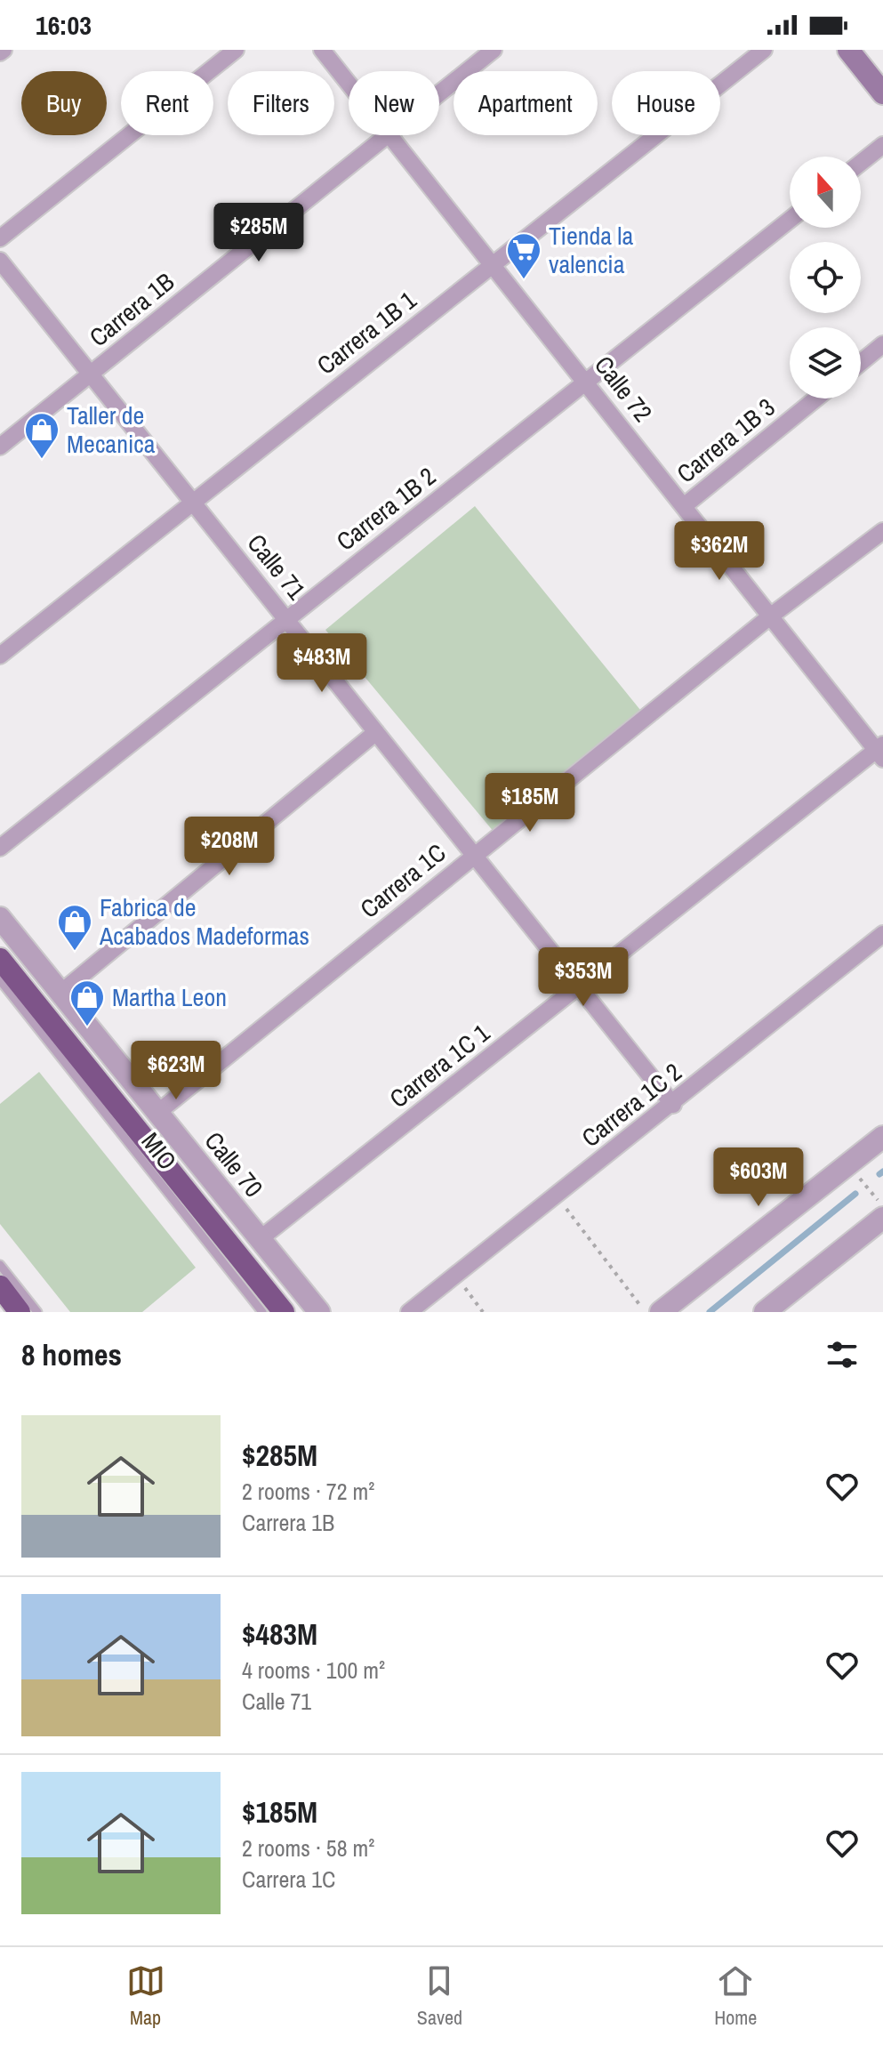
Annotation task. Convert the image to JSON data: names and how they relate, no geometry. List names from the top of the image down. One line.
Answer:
{"streets":{"street":["Carrera 1B","Carrera 1B 1","Calle 72","Carrera 1B 3","Carrera 1B 2","Calle 71","Carrera 1C","Carrera 1C 1","Carrera 1C 2","Calle 70"],"lane":["MIO"]},"crossings":[["Carrera 1B","Calle 71"],["Carrera 1B 1","Calle 72"],["Carrera 1B 1","Calle 71"],["Calle 72","Carrera 1B 3"],["Calle 72","Carrera 1B 2"],["Calle 72","Carrera 1C"],["Calle 72","Carrera 1C 1"],["Carrera 1B 2","Calle 71"],["Calle 71","Carrera 1C"],["Calle 71","Carrera 1C 1"],["Calle 71","Carrera 1C 2"],["Carrera 1C","Calle 70"],["Carrera 1C 1","Calle 70"]],"places":{"supermarket":["Tienda la valencia"],"shop":["Taller de Mecanica","Fabrica de Acabados Madeformas","Martha Leon"]},"north":"top","page":{"status":"16:03","chip":["Buy","Rent","Filters","New","Apartment","House"],"price":["$285M","$362M","$483M","$185M","$208M","$353M","$623M","$603M"],"heading":"8 homes","list":[{"name":"$285M","note":"2 rooms · 72 m² · Carrera 1B"},{"name":"$483M","note":"4 rooms · 100 m² · Calle 71"},{"name":"$185M","note":"2 rooms · 58 m² · Carrera 1C"}],"tabs":["Map","Saved","Home"]}}
